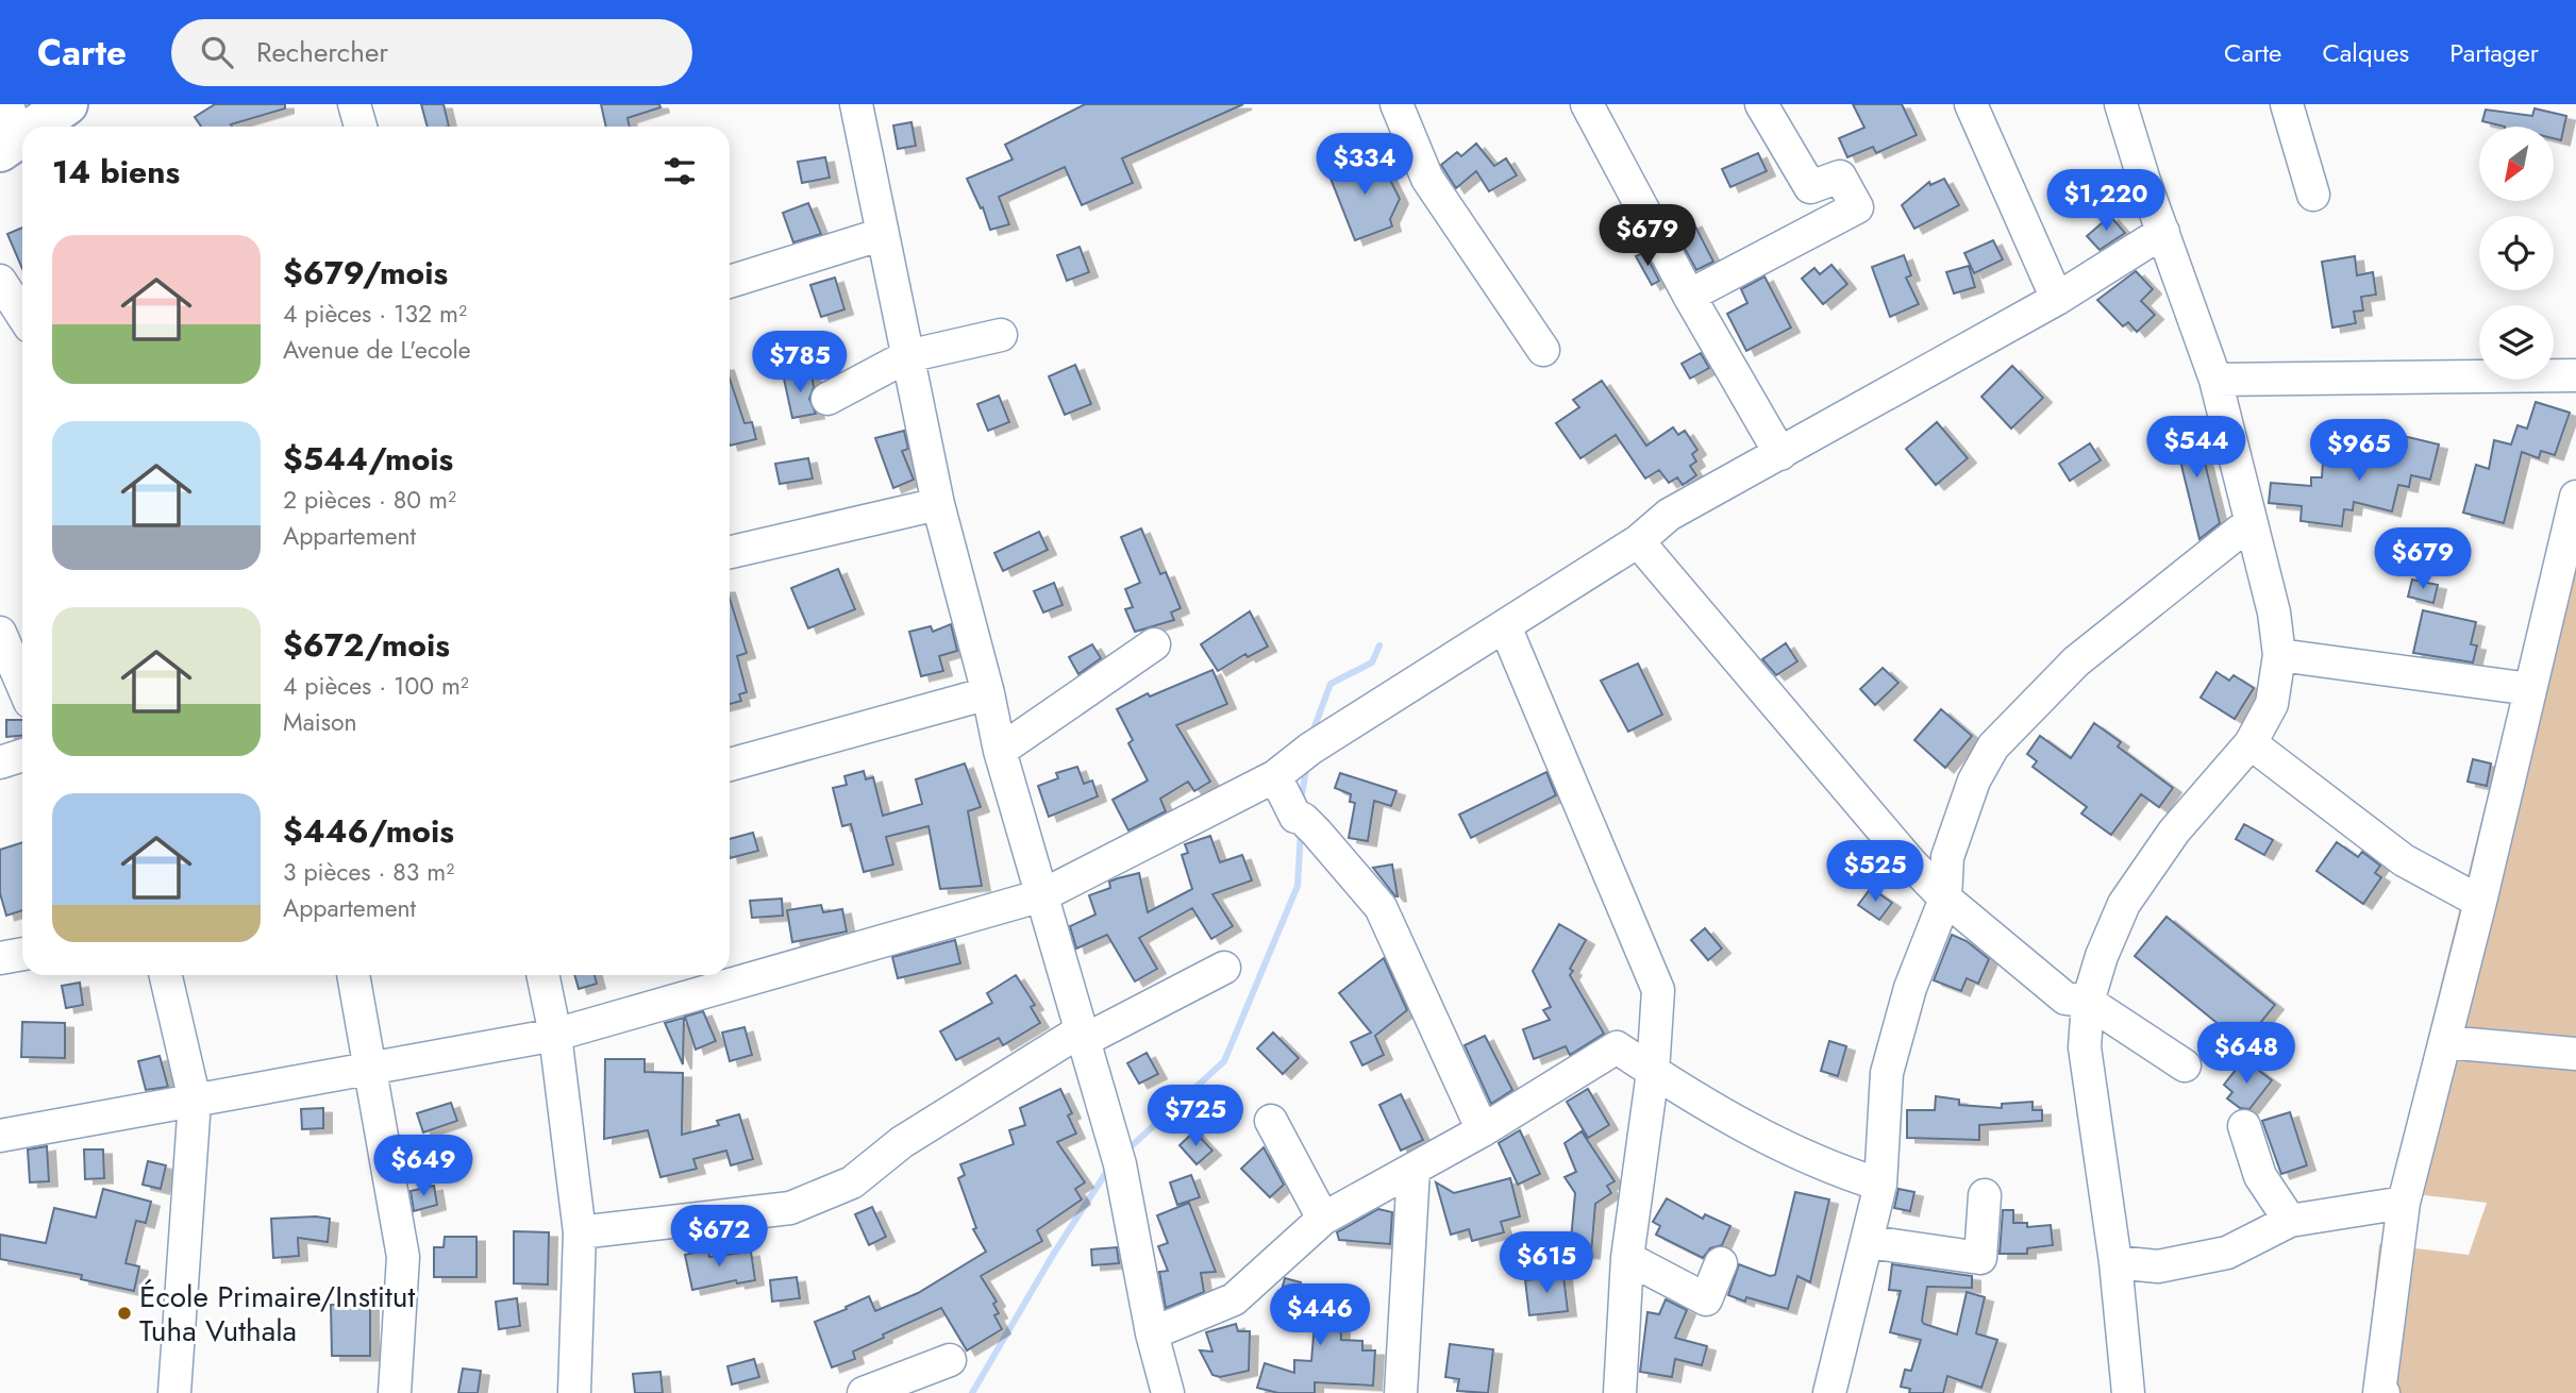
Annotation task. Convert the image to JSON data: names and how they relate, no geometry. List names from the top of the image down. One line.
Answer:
{"places":["École Primaire/Institut Tuha Vuthala"],"north":"bottom left","page":{"header":"Carte","search":"Rechercher","nav":["Carte","Calques","Partager"],"heading":"14 biens","price":["$334","$1,220","$679","$785","$544","$965","$679","$525","$648","$725","$649","$672","$615","$446"],"list":[{"name":"$679/mois","note":"4 pièces · 132 m² · Avenue de L'ecole"},{"name":"$544/mois","note":"2 pièces · 80 m² · Appartement"},{"name":"$672/mois","note":"4 pièces · 100 m² · Maison"},{"name":"$446/mois","note":"3 pièces · 83 m² · Appartement"}]}}
